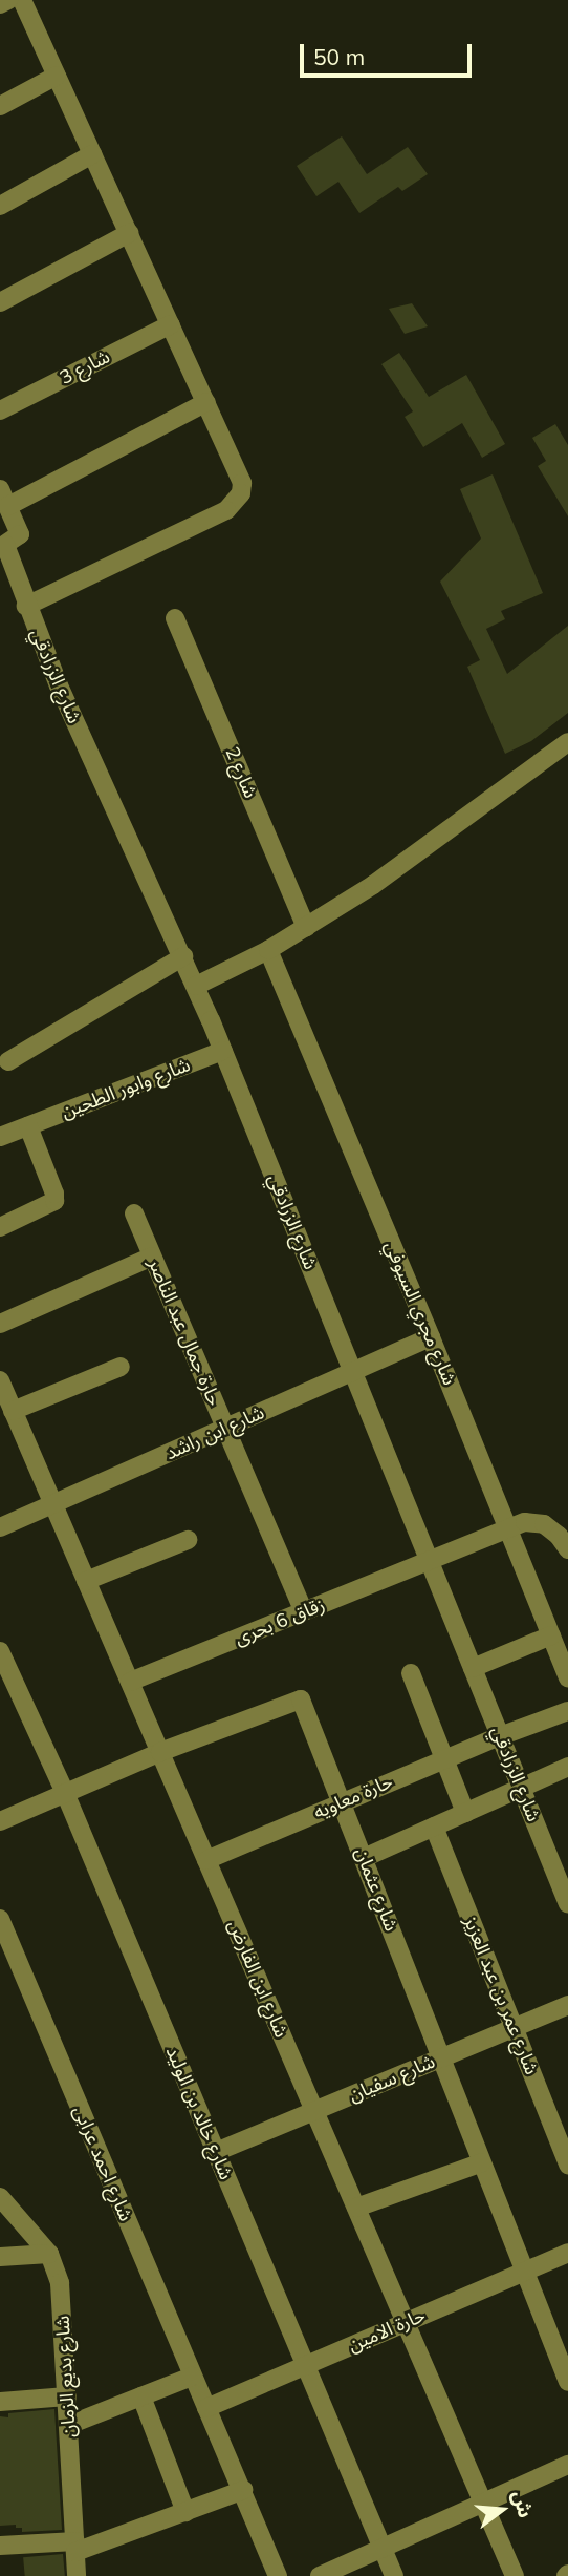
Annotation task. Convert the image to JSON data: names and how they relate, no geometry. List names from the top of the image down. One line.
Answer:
{"streets":{"street":["شارع 3","شارع الزرادقي","شارع 2","شارع وابور الطحين","شارع مجري السيوفي","حارة جمال عبد الناصر","شارع ابن راشد","زقاق 6 بحرى","حارة معاويه","شارع عثمان","شارع ابن الفارض","شارع عمر بن عبد العزيز","شارع سفيان","شارع خالد بن الوليد","شارع احمد عرابى","حارة الامين","شارع بديع الزمان"]},"crossings":[["شارع الزرادقي","شارع وابور الطحين"],["شارع الزرادقي","شارع ابن راشد"],["شارع الزرادقي","زقاق 6 بحرى"],["شارع الزرادقي","حارة معاويه"],["شارع مجري السيوفي","شارع ابن راشد"],["شارع مجري السيوفي","زقاق 6 بحرى"],["حارة جمال عبد الناصر","شارع ابن راشد"],["حارة جمال عبد الناصر","زقاق 6 بحرى"],["شارع ابن راشد","شارع ابن الفارض"],["زقاق 6 بحرى","شارع ابن الفارض"],["حارة معاويه","شارع عثمان"],["حارة معاويه","شارع ابن الفارض"],["شارع عثمان","شارع ابن الفارض"],["شارع عثمان","شارع سفيان"],["شارع عثمان","شارع خالد بن الوليد"],["شارع عثمان","حارة الامين"],["شارع ابن الفارض","شارع سفيان"],["شارع ابن الفارض","حارة الامين"],["شارع عمر بن عبد العزيز","شارع سفيان"],["شارع سفيان","شارع خالد بن الوليد"],["شارع خالد بن الوليد","حارة الامين"],["شارع احمد عرابى","حارة الامين"]],"scale_bar":"50 m","north":"right"}
